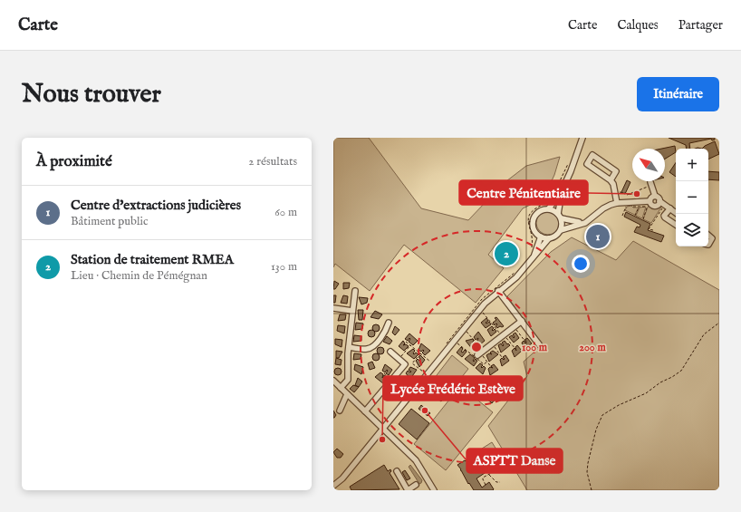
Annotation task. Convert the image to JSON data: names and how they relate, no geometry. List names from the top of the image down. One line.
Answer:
{"places":["Centre Pénitentiaire","ASPTT Danse","Lycée Frédéric Estève"],"north":"top left","page":{"header":"Carte","nav":["Carte","Calques","Partager"],"buttons":"Itinéraire","title":"Nous trouver","heading":["À proximité","2 résultats"],"map_buttons":["+","−"],"list":[{"mark":"1","name":"Centre d'extractions judicières","note":"Bâtiment public","value":"60 m"},{"mark":"2","name":"Station de traitement RMEA","note":"Lieu · Chemin de Pémégnan","value":"130 m"}],"pins":["1","2"]},"rings":["100 m","200 m"]}
